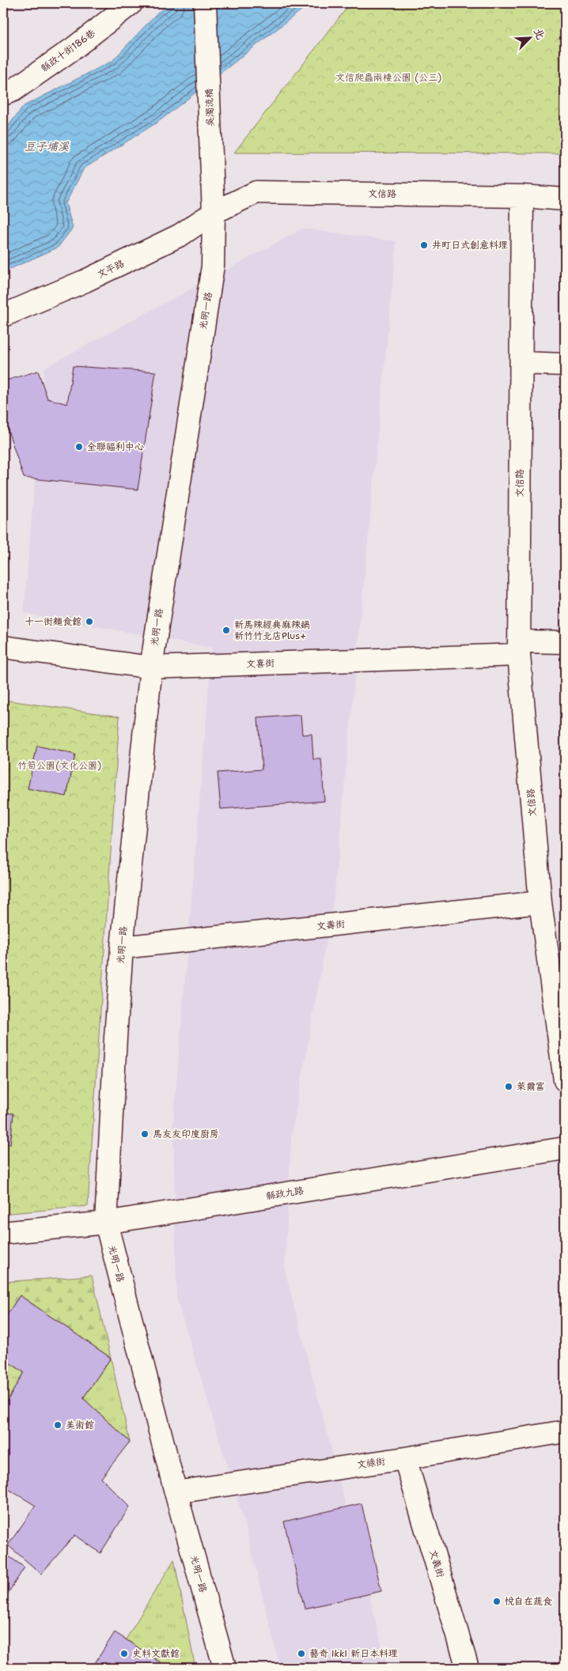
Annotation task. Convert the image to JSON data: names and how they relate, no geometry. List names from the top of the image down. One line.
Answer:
{"streets":{"street":["縣政十街186巷","吳濁流橋","文信路","文平路","光明一路","文喜街","文壽街","縣政九路","文祿街","文義街"]},"crossings":[["吳濁流橋","文信路"],["吳濁流橋","文平路"],["吳濁流橋","光明一路"],["文信路","文平路"],["文信路","光明一路"],["文信路","文喜街"],["文信路","文壽街"],["文平路","光明一路"],["光明一路","文喜街"],["光明一路","文壽街"],["光明一路","縣政九路"],["光明一路","文祿街"],["文祿街","文義街"]],"water":["豆子埔溪"],"parks":["文信爬蟲兩棲公園 (公三)","竹筍公園(文化公園)"],"places":["井町日式創意料理","全聯福利中心","十一街麵食館","新馬辣經典麻辣鍋 新竹竹北店Plus+","萊爾富","馬友友印度廚房","美術館","悅自在蔬食","史料文獻館","藝奇 ikki 新日本料理"],"north":"top right"}
